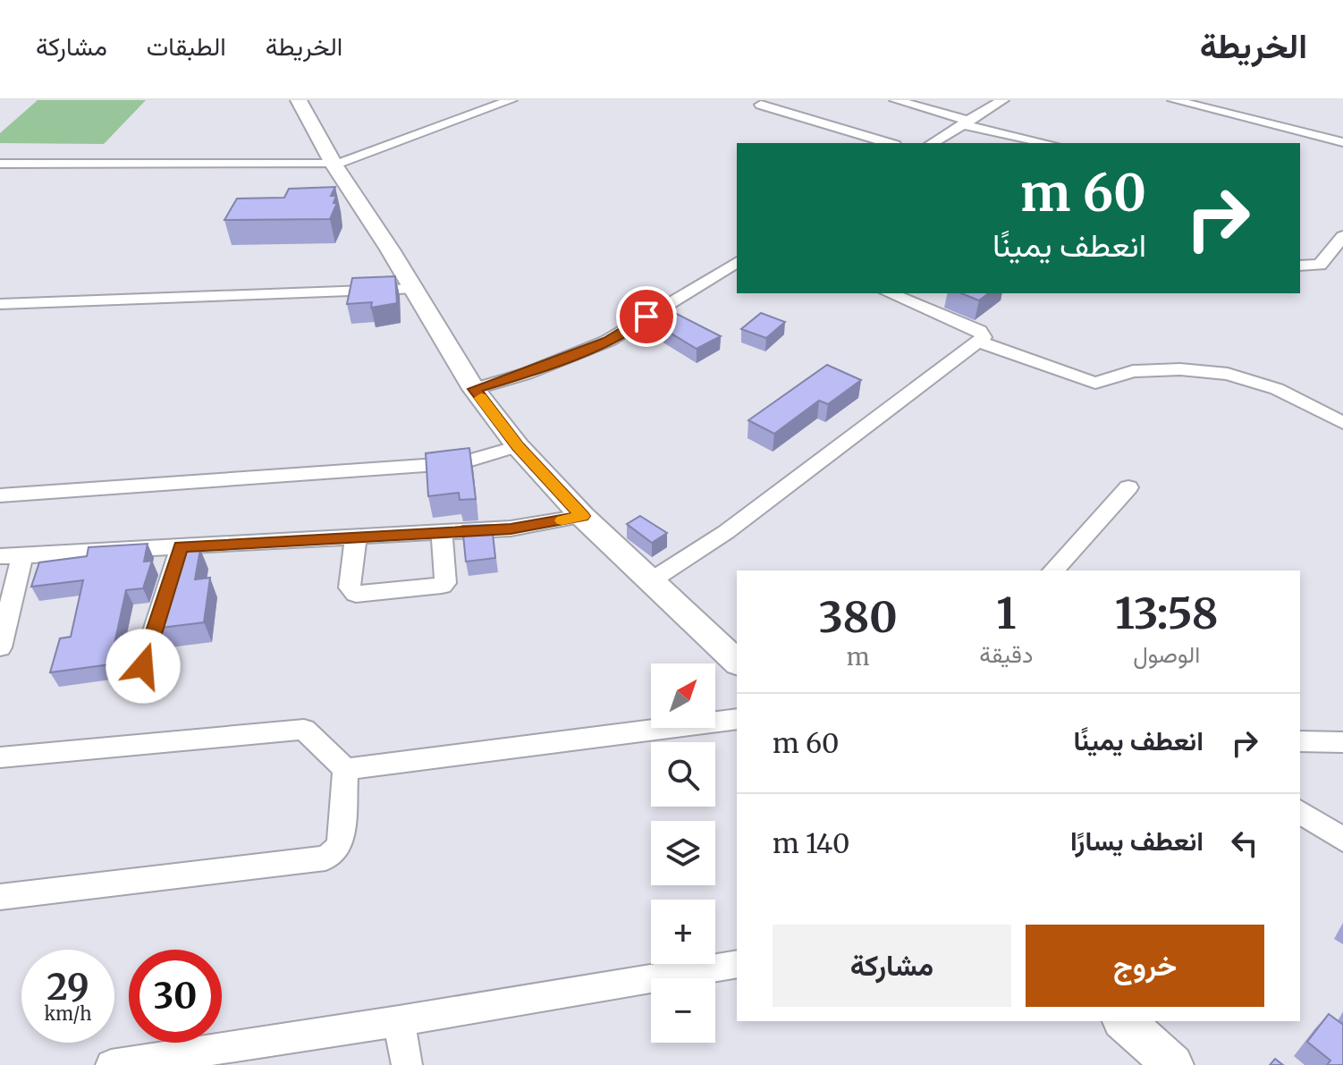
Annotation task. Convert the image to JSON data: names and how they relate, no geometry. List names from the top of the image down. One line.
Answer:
{"north":"top right","page":{"header":"الخريطة","nav":["الخريطة","الطبقات","مشاركة"],"turn":["60 m","انعطف يمينًا"],"eta":["13:58","الوصول","1","دقيقة","380","m"],"map_buttons":["+","−"],"list":[{"name":"انعطف يمينًا","value":"60 m"},{"name":"انعطف يسارًا","value":"140 m"}],"buttons":["خروج","مشاركة"],"speed":"29 km/h","limit":"30"}}
